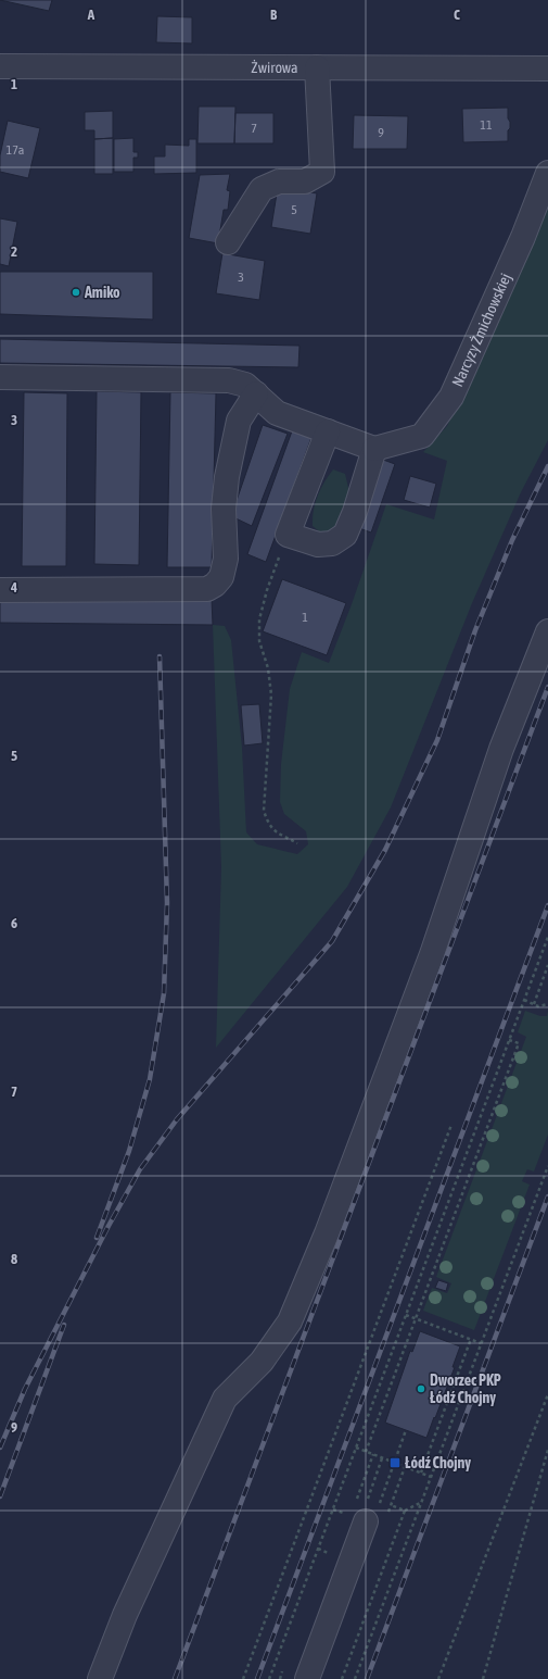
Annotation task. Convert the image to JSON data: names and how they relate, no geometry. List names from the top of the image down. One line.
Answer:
{"streets":{"street":["Żwirowa","Narcyzy Żmichowskiej"]},"places":{"other":["Amiko","Dworzec PKP Łódź Chojny"],"transit":["Łódź Chojny"]},"house_numbers":["11","7","9","17a","5","3","1"],"grid":{"columns":["A","B","C"],"rows":["1","2","3","4","5","6","7","8","9"]}}
